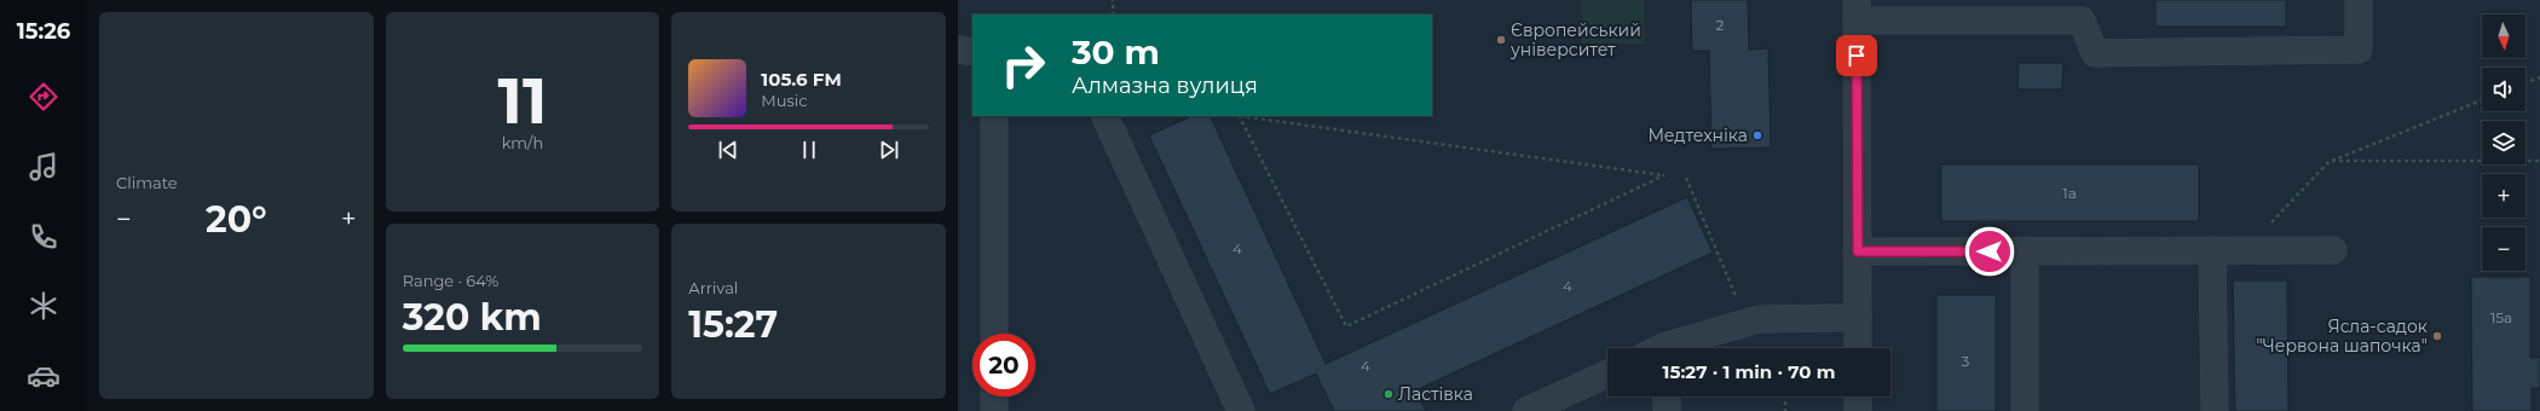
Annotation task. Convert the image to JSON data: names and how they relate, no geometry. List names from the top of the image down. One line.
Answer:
{"places":["Європейський університет","Медтехніка","Ясла-садок \"Червона шапочка\"","Ластівка"],"house_numbers":["2","1а","4","4","15а","3","4"],"north":"bottom","page":{"tabs":"15:26","tile":["Climate",["11","km/h"],["Range · 64%","320 km"],["Arrival","15:27"]],"map_buttons":["+","−"],"turn":["30 m","Алмазна вулиця"],"song":["105.6 FM","Music"],"heat":["−","20°","+"],"limit":"20","trip":"15:27 · 1 min · 70 m"}}
